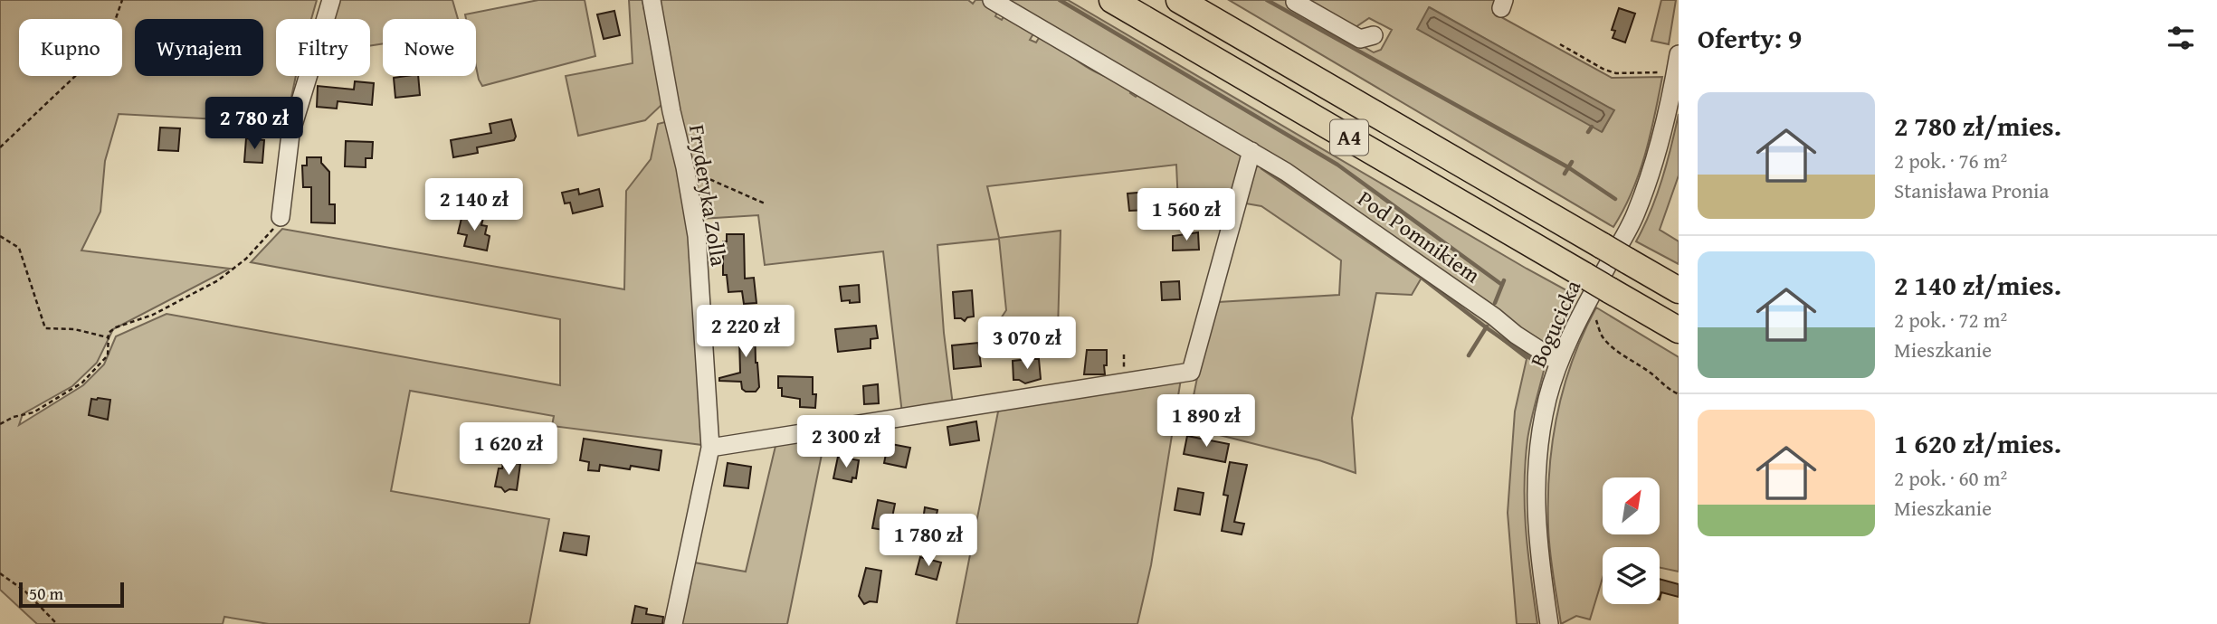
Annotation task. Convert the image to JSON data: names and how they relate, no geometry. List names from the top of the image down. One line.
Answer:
{"streets":{"highway":["A4"],"street":["Fryderyka Zolla","Pod Pomnikiem","Bogucicka"]},"crossings":[["Pod Pomnikiem","Bogucicka"]],"scale_bar":"50 m","north":"top right","page":{"heading":"Oferty: 9","chip":["Kupno","Wynajem","Filtry","Nowe"],"list":[{"name":"2 780 zł/mies.","note":"2 pok. · 76 m² · Stanisława Pronia"},{"name":"2 140 zł/mies.","note":"2 pok. · 72 m² · Mieszkanie"},{"name":"1 620 zł/mies.","note":"2 pok. · 60 m² · Mieszkanie"}],"price":["2 780 zł","2 140 zł","1 560 zł","2 220 zł","3 070 zł","1 890 zł","2 300 zł","1 620 zł","1 780 zł"],"scale":"50 m"}}
